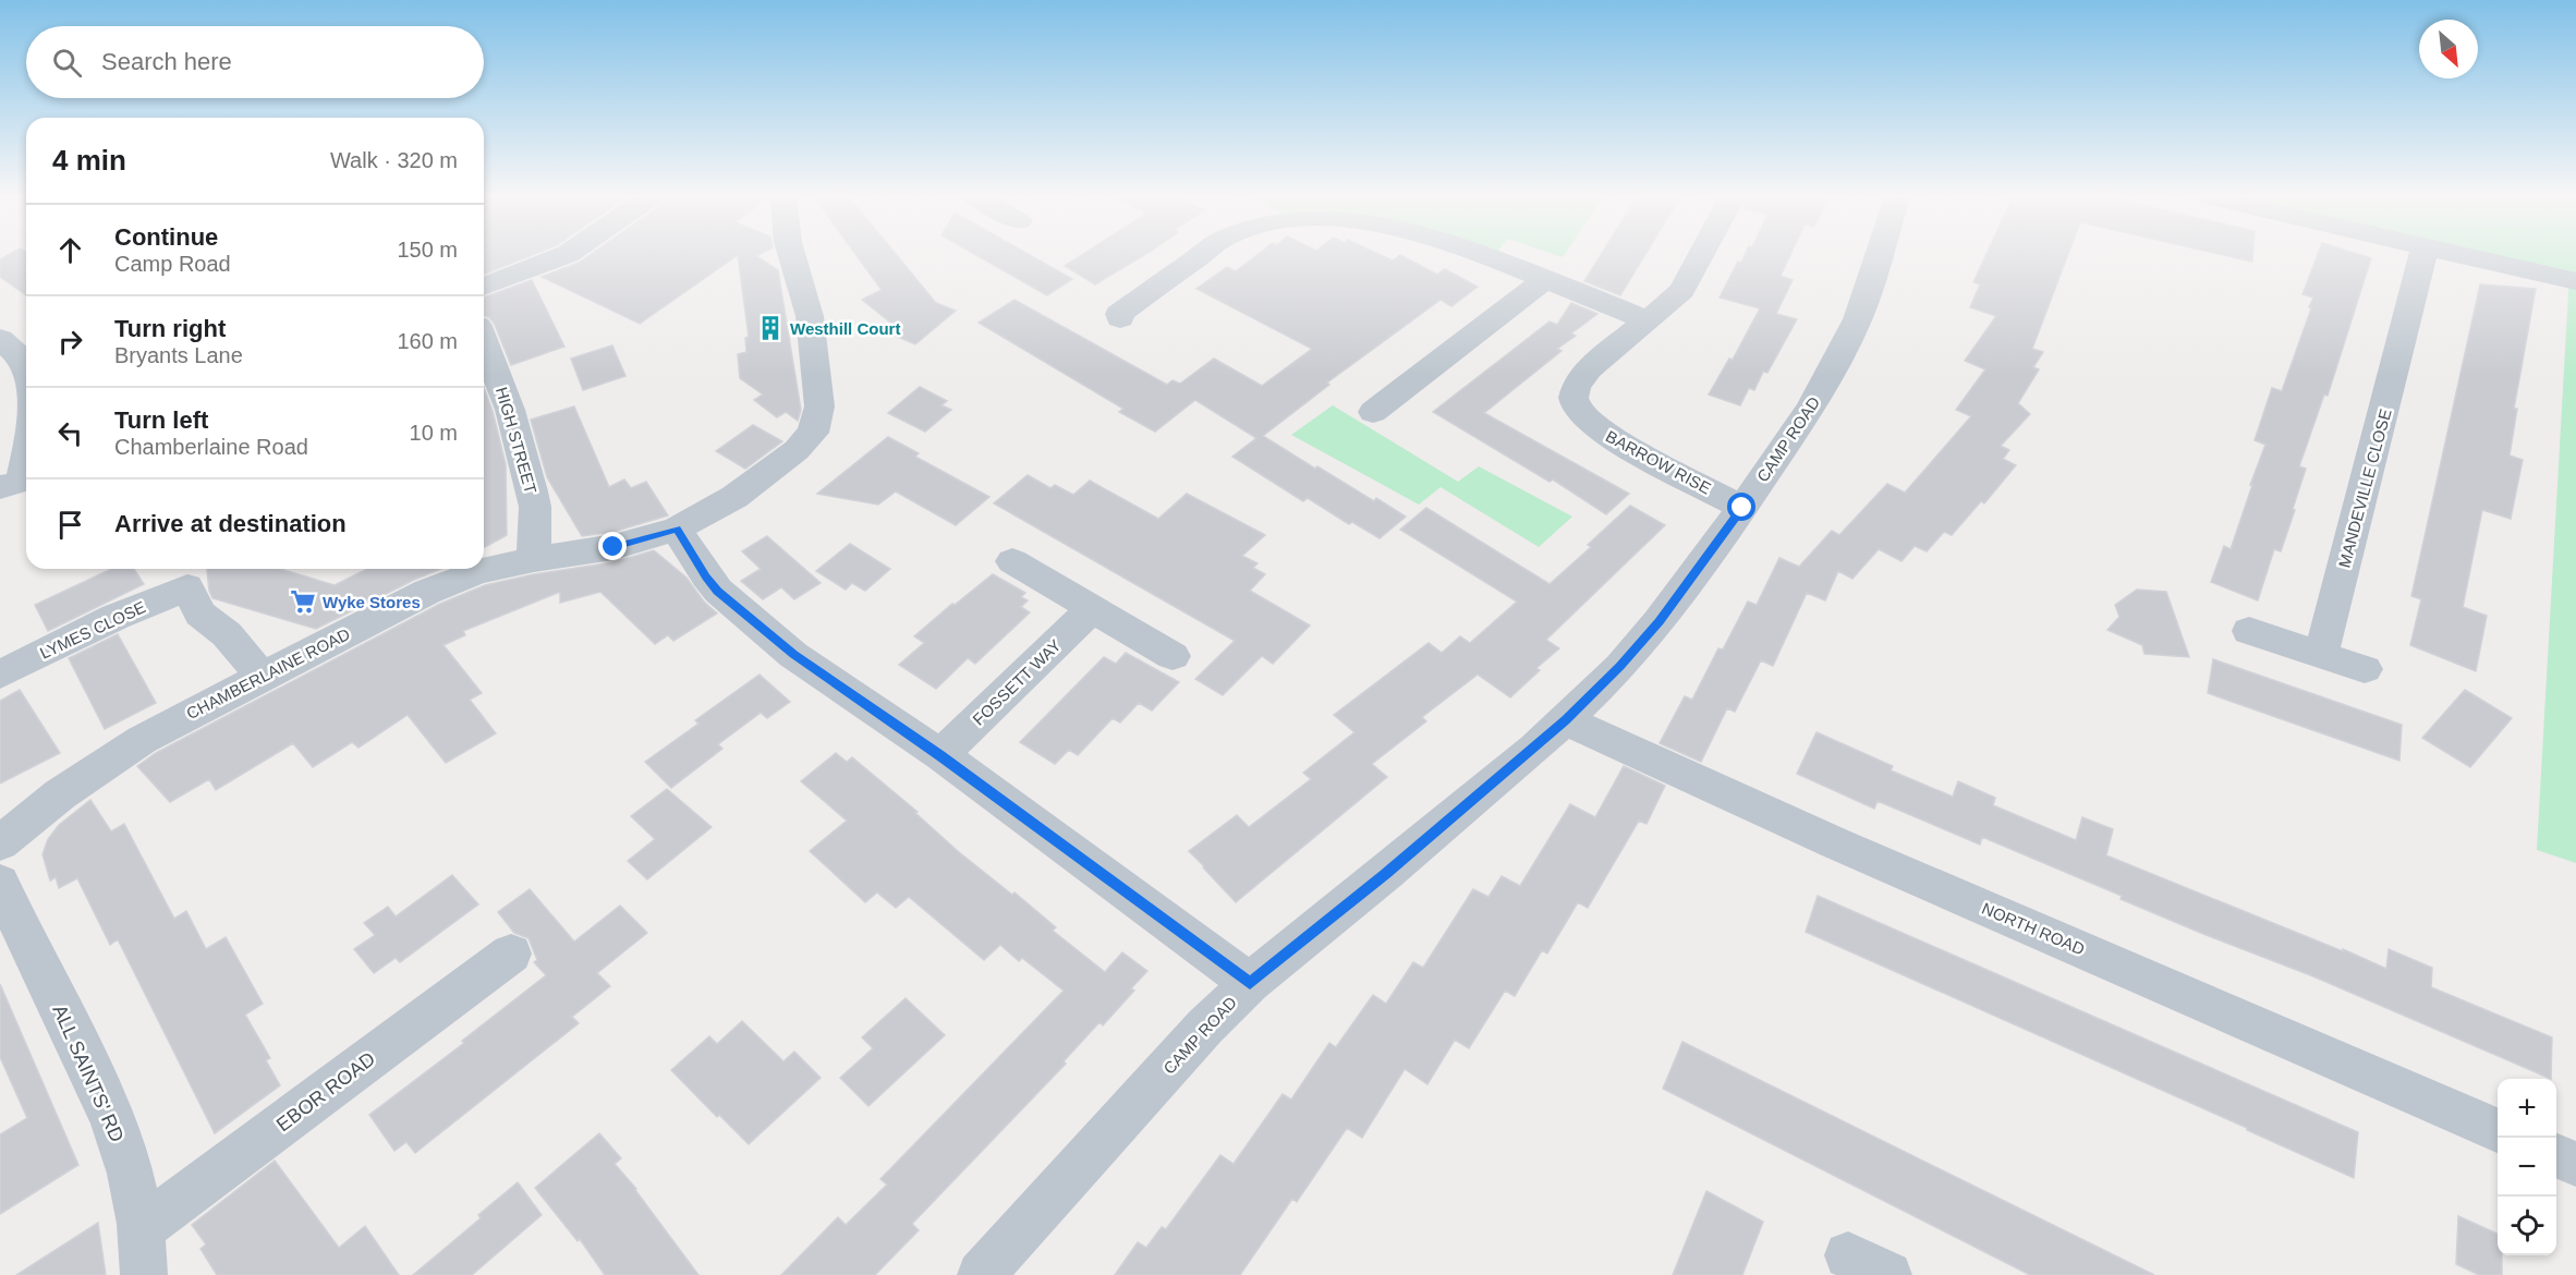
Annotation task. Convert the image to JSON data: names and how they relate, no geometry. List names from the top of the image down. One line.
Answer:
{"streets":{"street":["CAMP ROAD","HIGH STREET","BARROW RISE","MANDEVILLE CLOSE","LYMES CLOSE","CHAMBERLAINE ROAD","FOSSETT WAY","NORTH ROAD","ALL SAINTS' RD","EBOR ROAD"]},"crossings":[["CAMP ROAD","BARROW RISE"],["CAMP ROAD","NORTH ROAD"],["HIGH STREET","CHAMBERLAINE ROAD"],["LYMES CLOSE","CHAMBERLAINE ROAD"],["CHAMBERLAINE ROAD","ALL SAINTS' RD"],["ALL SAINTS' RD","EBOR ROAD"]],"places":{"building":["Westhill Court"],"supermarket":["Wyke Stores"]},"north":"bottom right","page":{"search":"Search here","heading":["4 min","Walk · 320 m"],"list":[["Continue","Camp Road","150 m"],["Turn right","Bryants Lane","160 m"],["Turn left","Chamberlaine Road","10 m"],"Arrive at destination"],"map_buttons":["+","−"]}}
